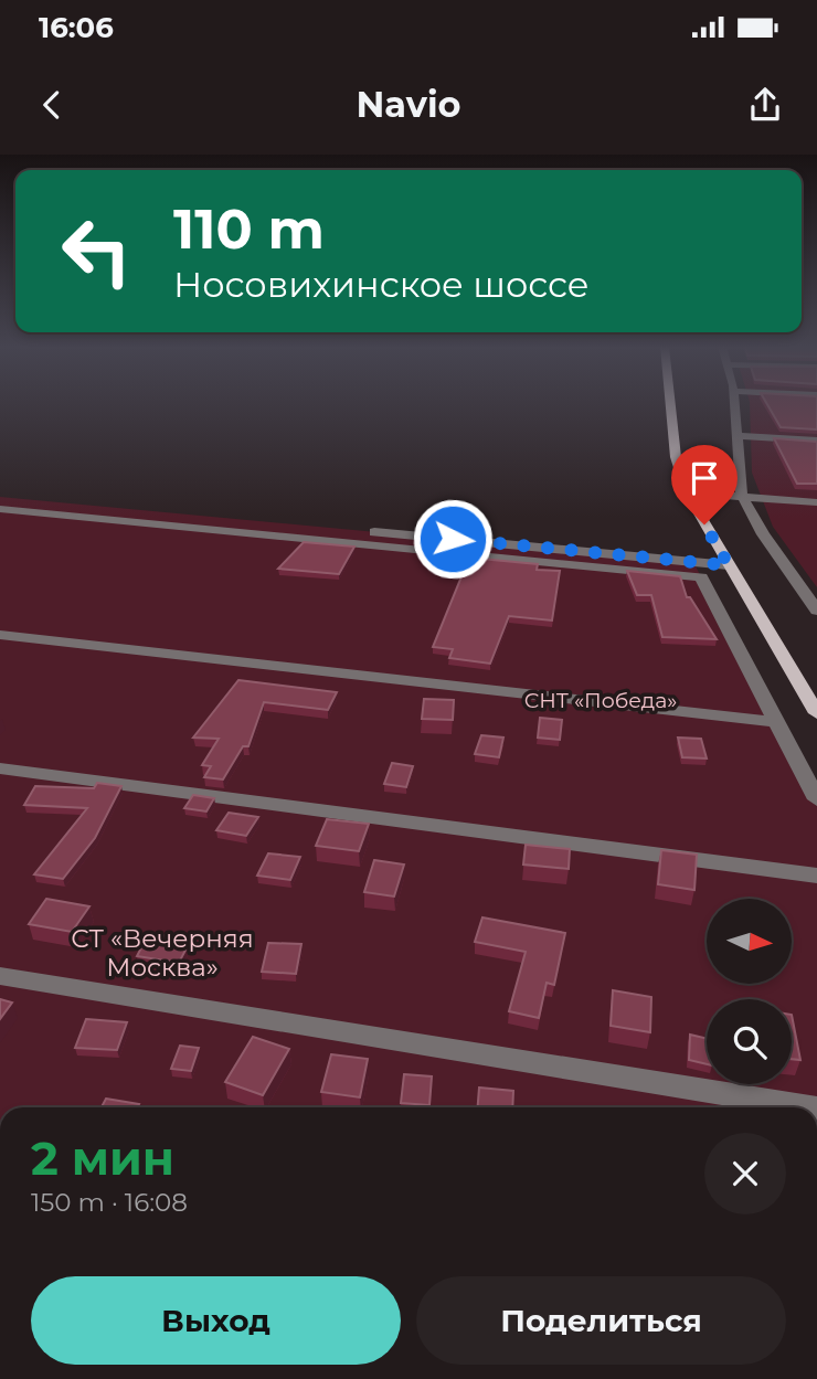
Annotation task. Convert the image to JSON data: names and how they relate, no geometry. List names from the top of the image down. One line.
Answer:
{"parks":["СНТ «Победа»","СТ «Вечерняя Москва»"],"north":"right","page":{"status":"16:06","header":"Navio","turn":["110 m","Носовихинское шоссе"],"heading":["2 мин","150 m · 16:08"],"buttons":["Выход","Поделиться"]}}
